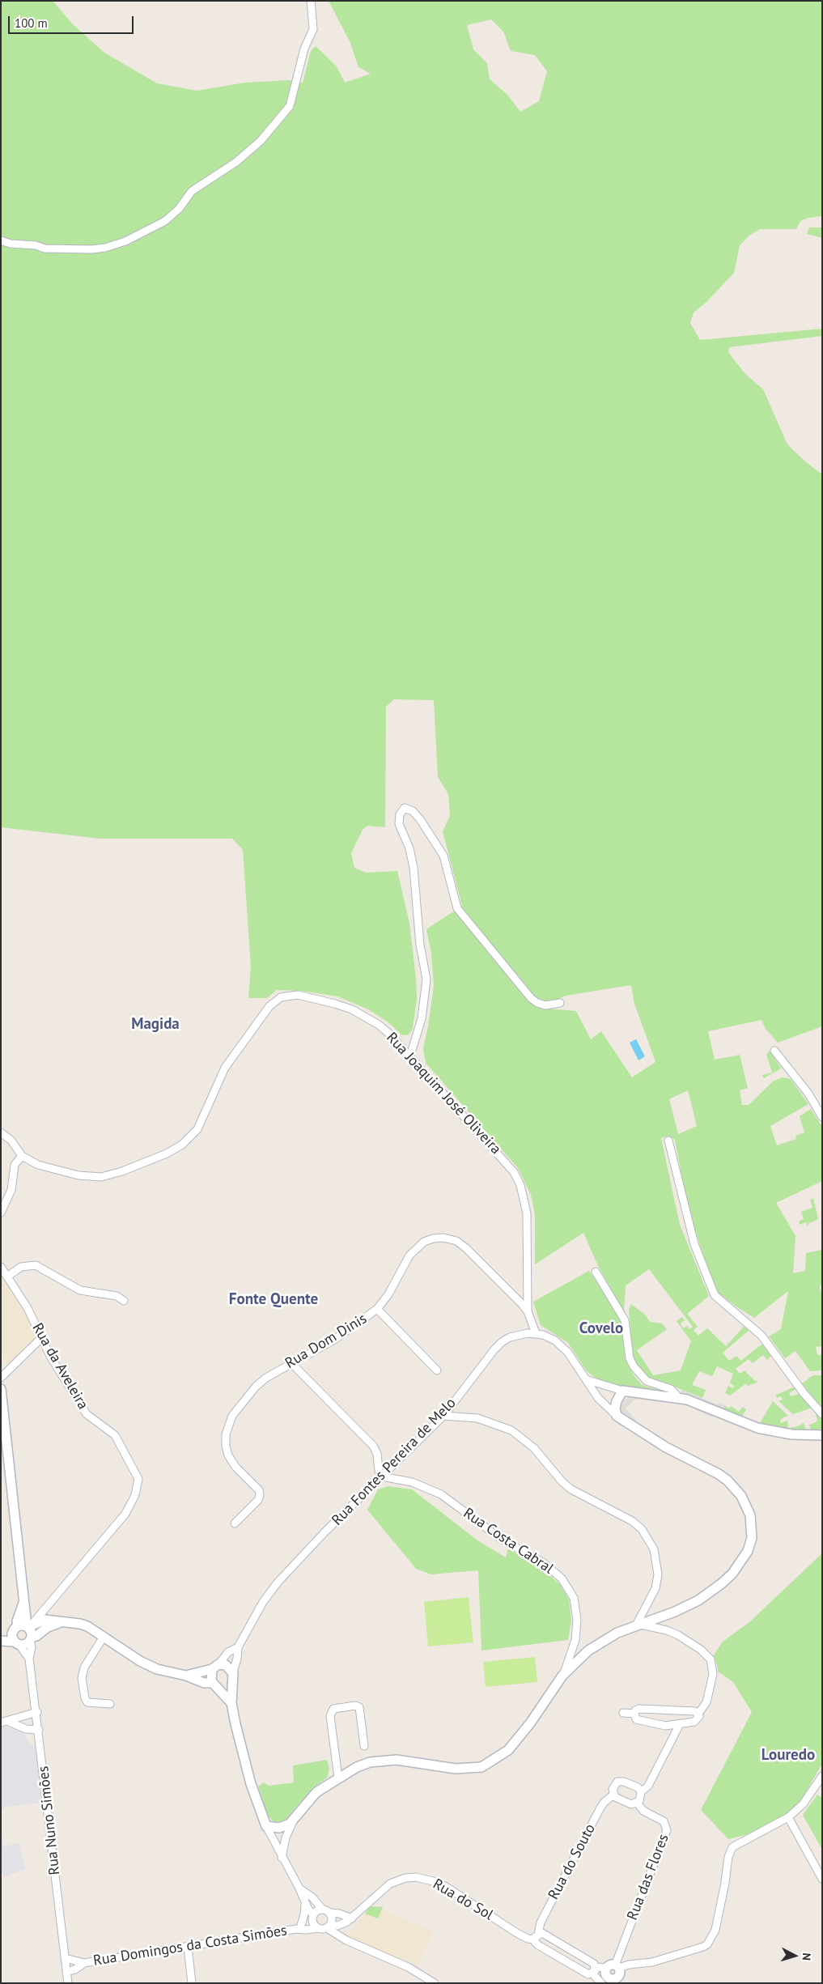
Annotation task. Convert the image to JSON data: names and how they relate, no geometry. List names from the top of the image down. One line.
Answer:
{"streets":{"street":["Rua Joaquim José Oliveira","Rua Dom Dinis","Rua da Aveleira","Rua Fontes Pereira de Melo","Rua Costa Cabral","Rua Nuno Simões","Rua do Souto","Rua das Flores","Rua do Sol","Rua Domingos da Costa Simões"]},"crossings":[["Rua Joaquim José Oliveira","Rua Dom Dinis"],["Rua Dom Dinis","Rua Fontes Pereira de Melo"],["Rua Fontes Pereira de Melo","Rua Costa Cabral"],["Rua Fontes Pereira de Melo","Rua Domingos da Costa Simões"],["Rua Nuno Simões","Rua Domingos da Costa Simões"],["Rua do Souto","Rua das Flores"],["Rua do Souto","Rua do Sol"],["Rua das Flores","Rua do Sol"]],"districts":["Magida","Fonte Quente","Covelo","Louredo"],"scale_bar":"100 m","north":"right"}
